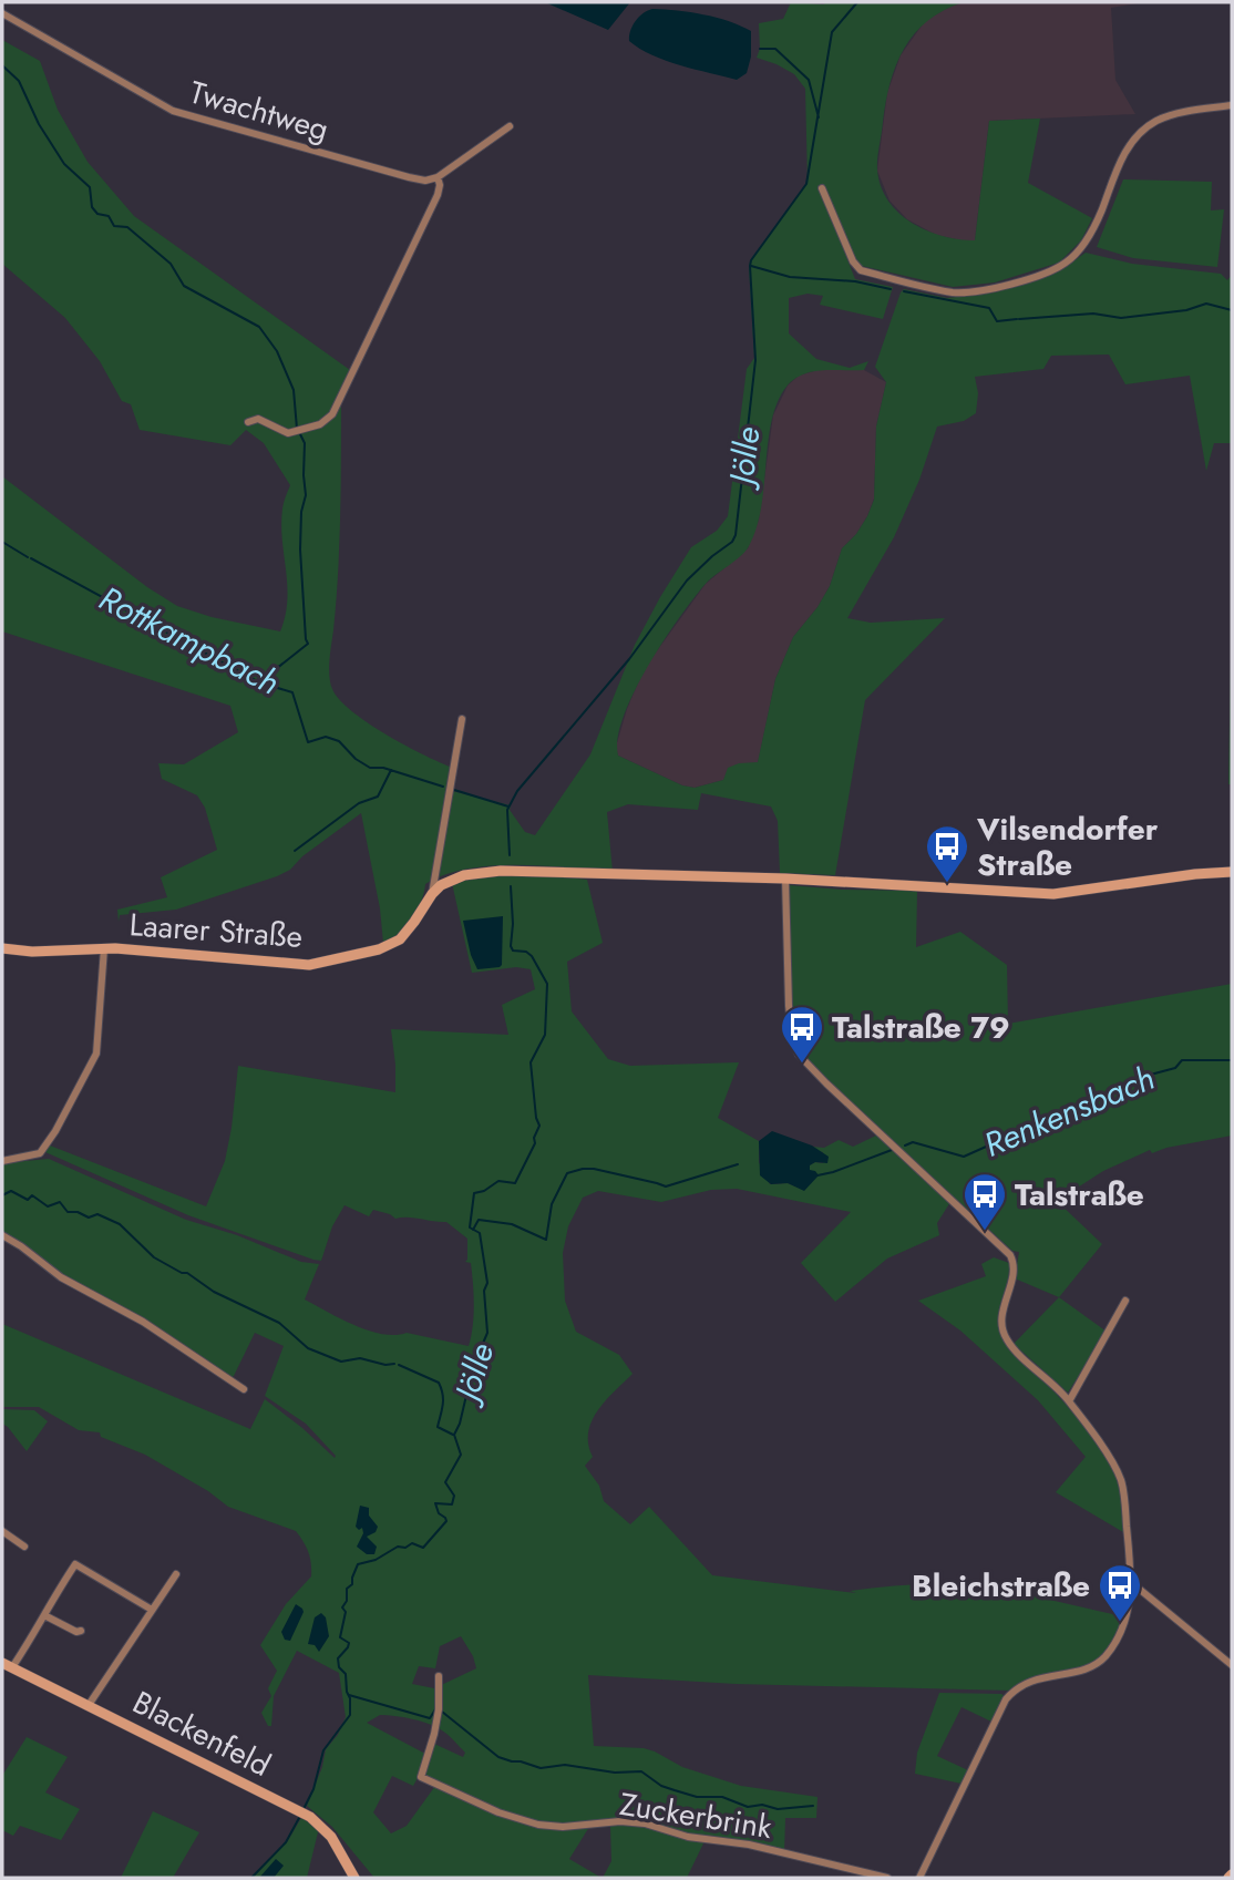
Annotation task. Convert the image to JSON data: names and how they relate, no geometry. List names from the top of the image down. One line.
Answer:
{"streets":{"street":["Twachtweg","Laarer Straße","Blackenfeld","Zuckerbrink"]},"water":["Jölle","Rottkampbach","Renkensbach"],"places":{"bus stop":["Vilsendorfer Straße","Talstraße 79","Talstraße","Bleichstraße"]}}
